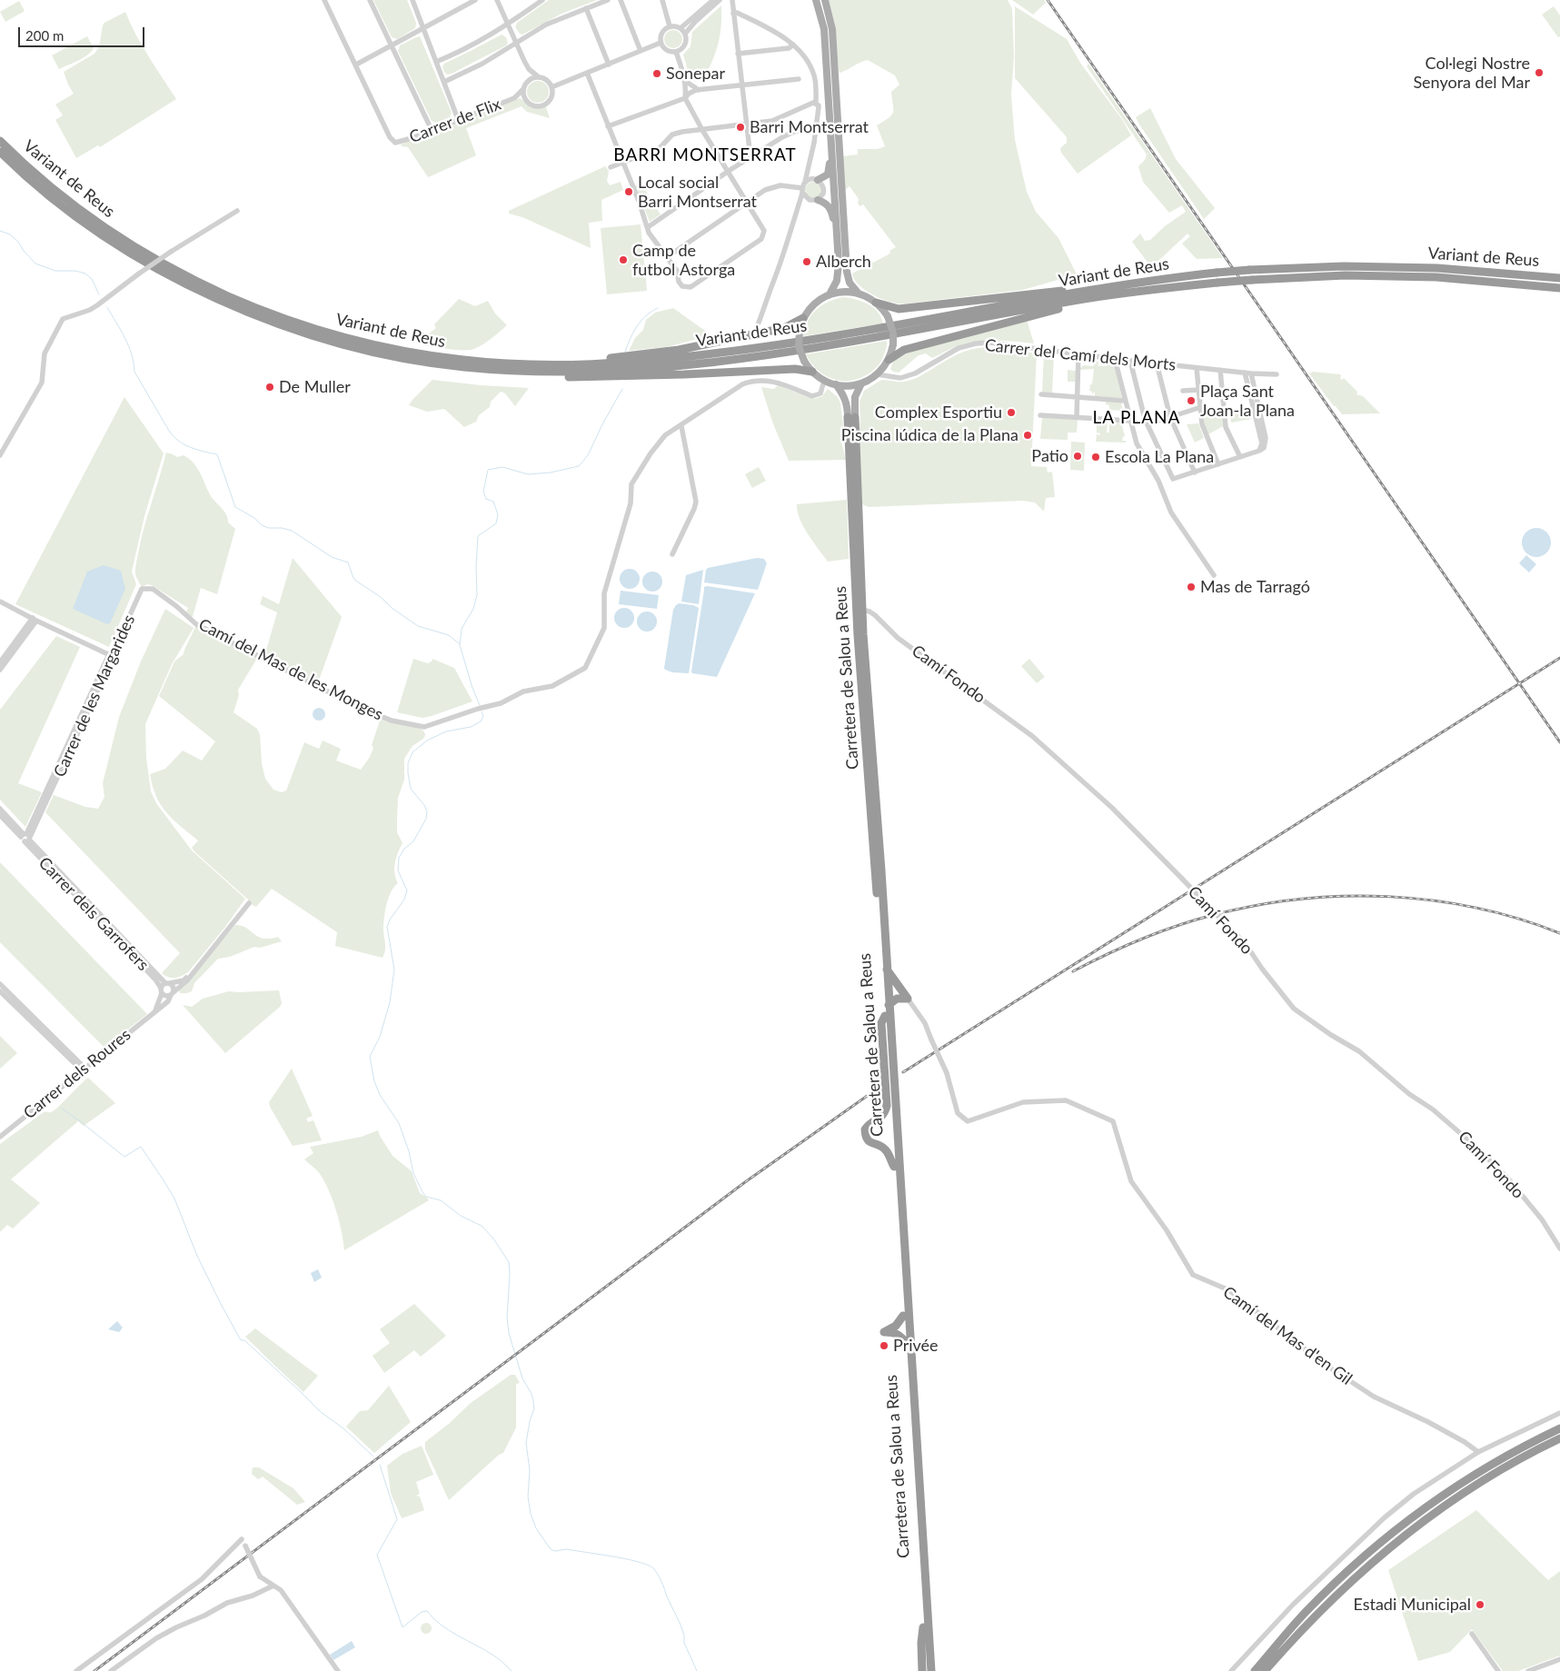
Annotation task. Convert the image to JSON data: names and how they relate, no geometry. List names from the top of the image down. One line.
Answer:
{"streets":{"highway":["Variant de Reus","Carretera de Salou a Reus"],"street":["Carrer de Flix","Carrer del Camí dels Morts","Camí del Mas de les Monges","Camí Fondo","Carrer de les Margarides","Carrer dels Garrofers","Carrer dels Roures","Camí del Mas d'en Gil"]},"crossings":[["Carrer del Camí dels Morts","Camí del Mas de les Monges"],["Camí del Mas de les Monges","Carrer de les Margarides"],["Carrer de les Margarides","Carrer dels Garrofers"],["Carrer dels Garrofers","Carrer dels Roures"]],"districts":["BARRI MONTSERRAT","LA PLANA"],"places":["Col·legi Nostre Senyora del Mar","Sonepar","Barri Montserrat","Local social Barri Montserrat","Camp de futbol Astorga","Alberch","De Muller","Plaça Sant Joan-la Plana","Complex Esportiu","Piscina lúdica de la Plana","Patio","Escola La Plana","Mas de Tarragó","Privée","Estadi Municipal"],"scale_bar":"200 m"}
